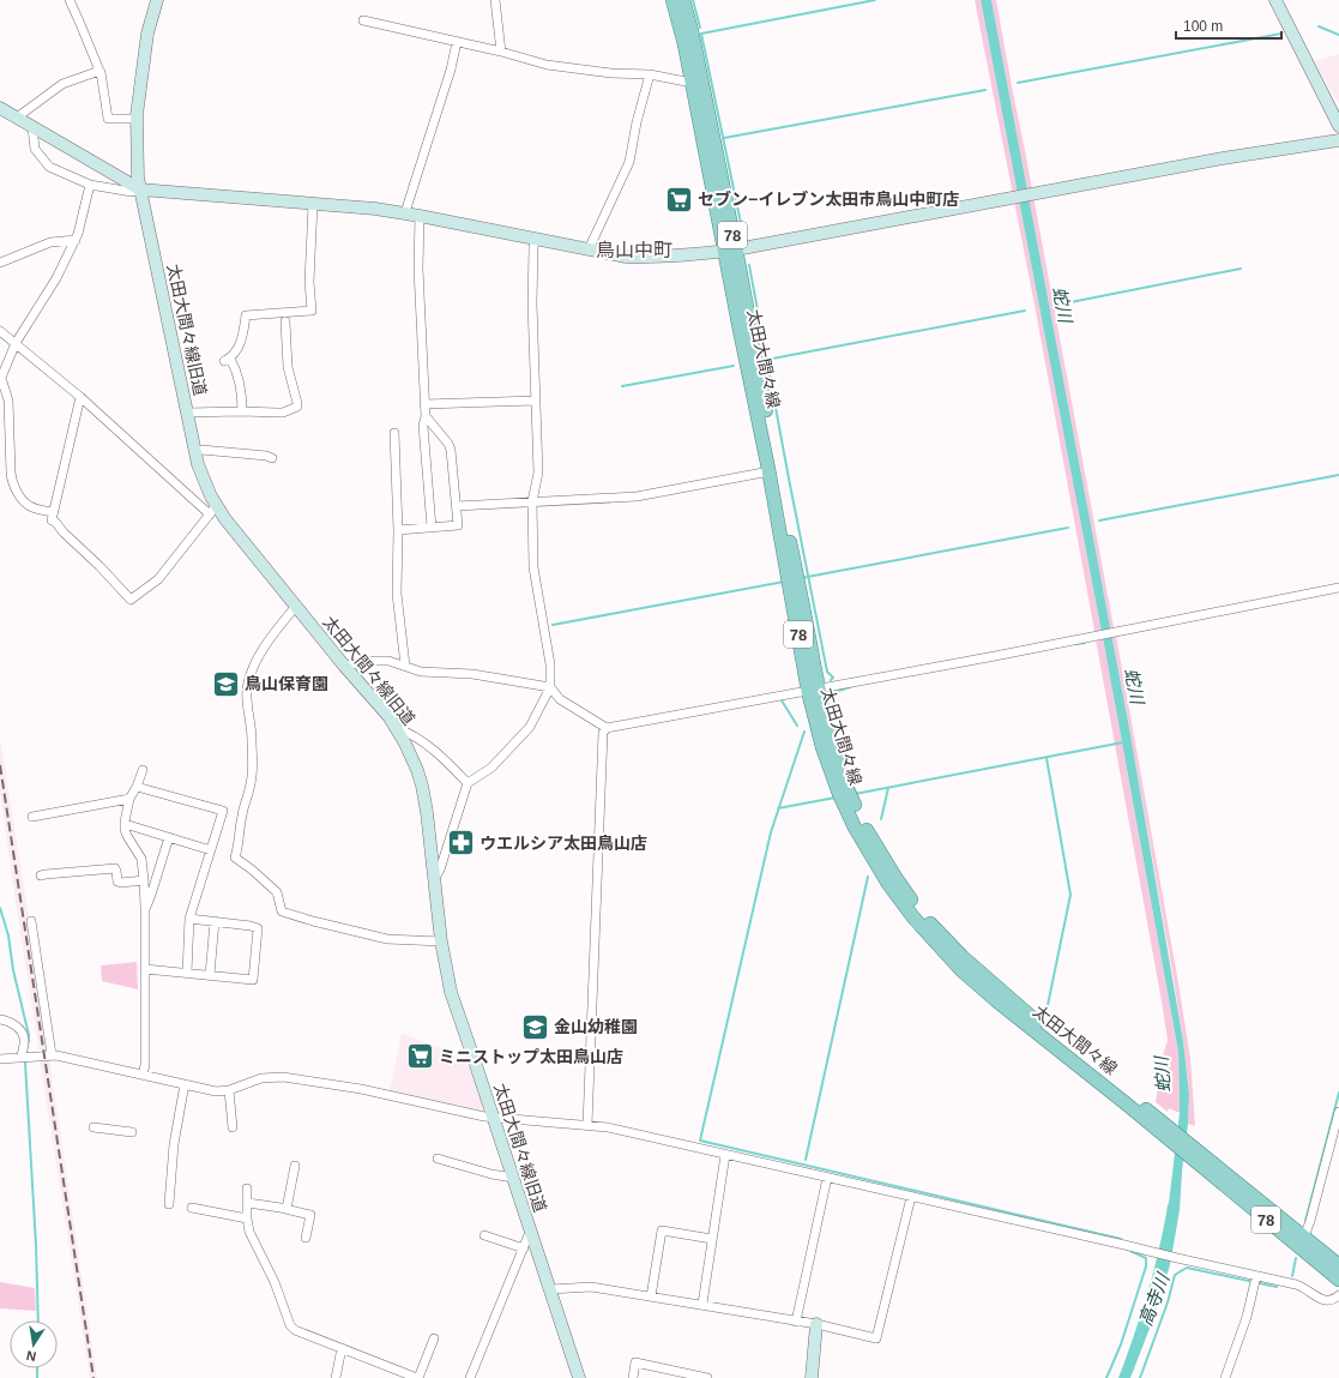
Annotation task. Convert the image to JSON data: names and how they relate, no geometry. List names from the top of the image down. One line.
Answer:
{"streets":{"main road":["78","太田大間々線"],"street":["太田大間々線旧道"]},"districts":["鳥山中町"],"water":["蛇川","高寺川"],"places":{"supermarket":["セブン−イレブン太田市鳥山中町店","ミニストップ太田鳥山店"],"school or university":["鳥山保育園","金山幼稚園"],"pharmacy":["ウエルシア太田鳥山店"]},"scale_bar":"100 m","north":"bottom"}
